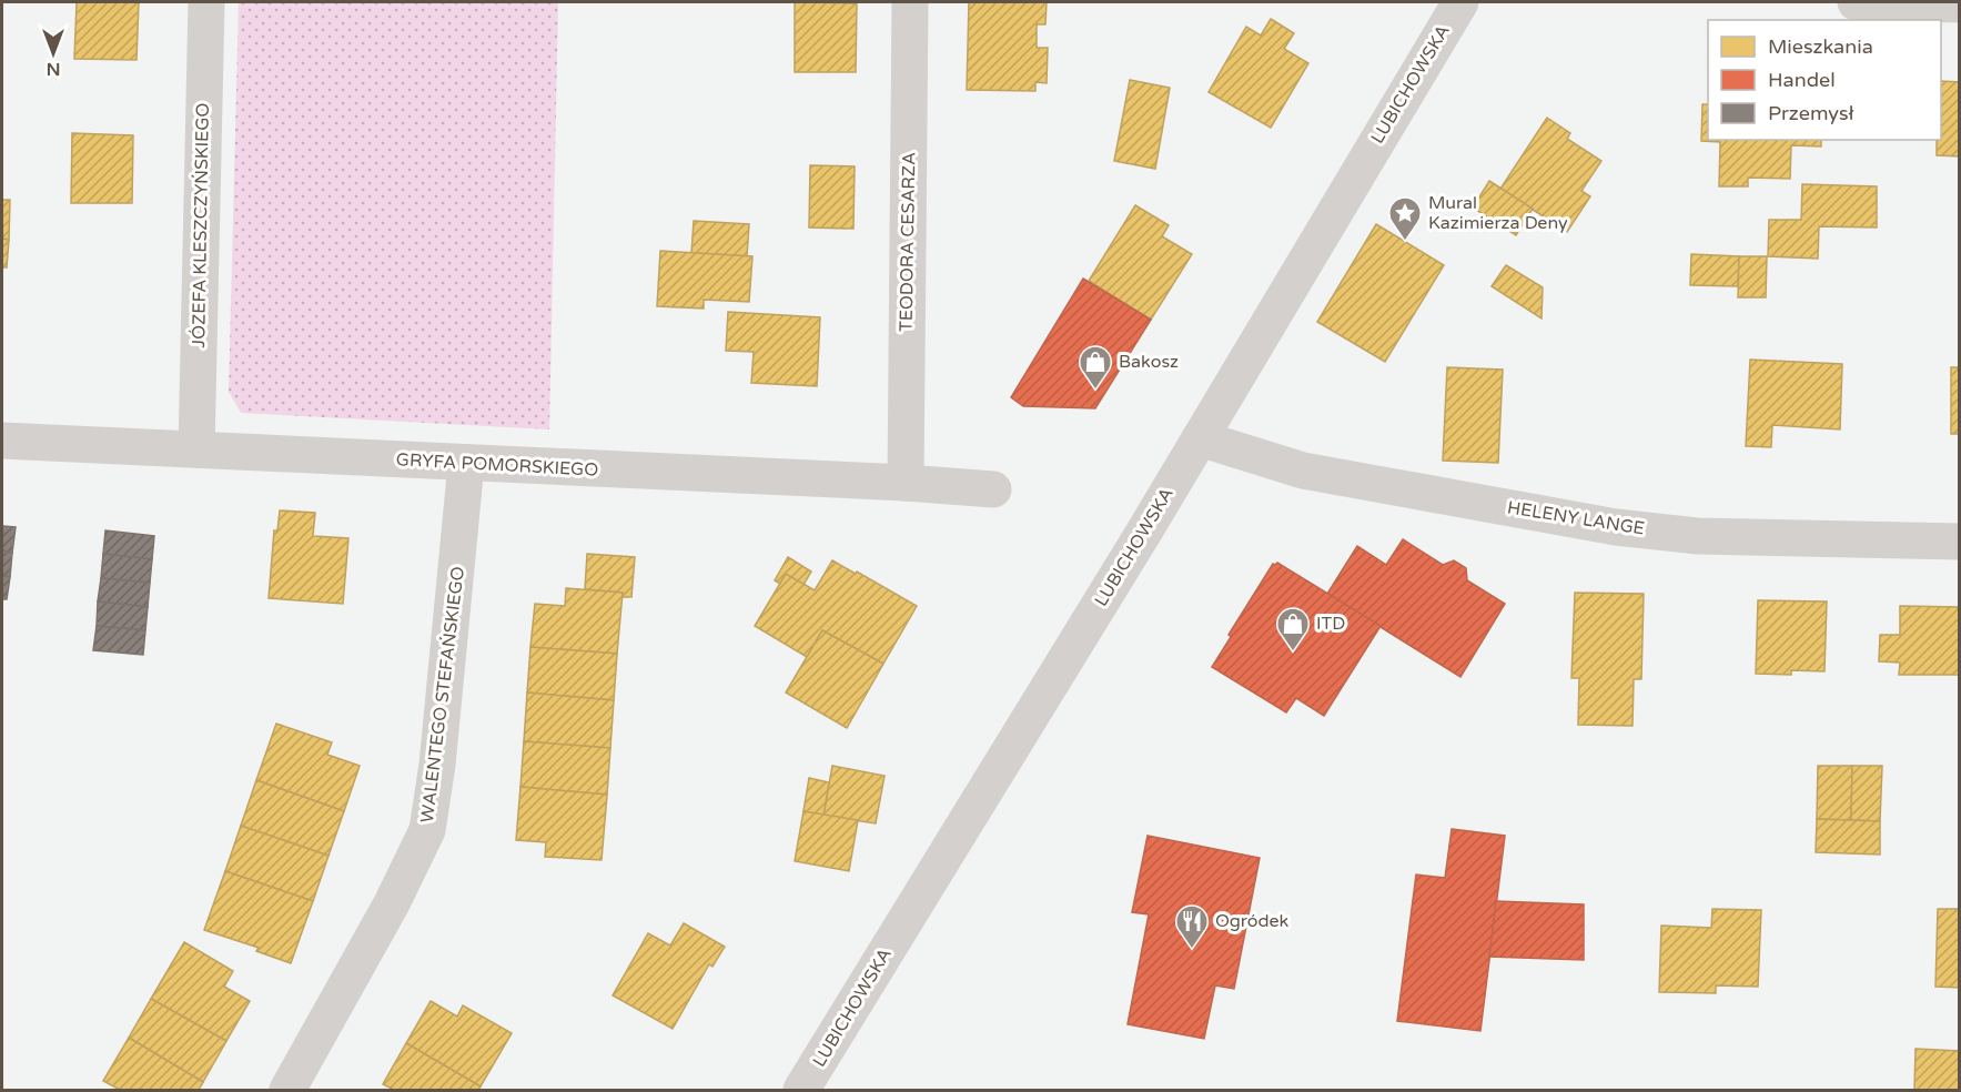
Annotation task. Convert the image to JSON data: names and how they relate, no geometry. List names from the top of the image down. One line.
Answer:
{"streets":{"street":["LUBICHOWSKA","JÓZEFA KLESZCZYŃSKIEGO","TEODORA CESARZA","GRYFA POMORSKIEGO","HELENY LANGE","WALENTEGO STEFAŃSKIEGO"]},"crossings":[["LUBICHOWSKA","HELENY LANGE"],["JÓZEFA KLESZCZYŃSKIEGO","GRYFA POMORSKIEGO"],["TEODORA CESARZA","GRYFA POMORSKIEGO"],["GRYFA POMORSKIEGO","WALENTEGO STEFAŃSKIEGO"]],"places":{"place":["Mural Kazimierza Deny"],"shop":["Bakosz","ITD"],"restaurant":["Ogródek"]},"legend":["Mieszkania","Handel","Przemysł"],"north":"bottom"}
